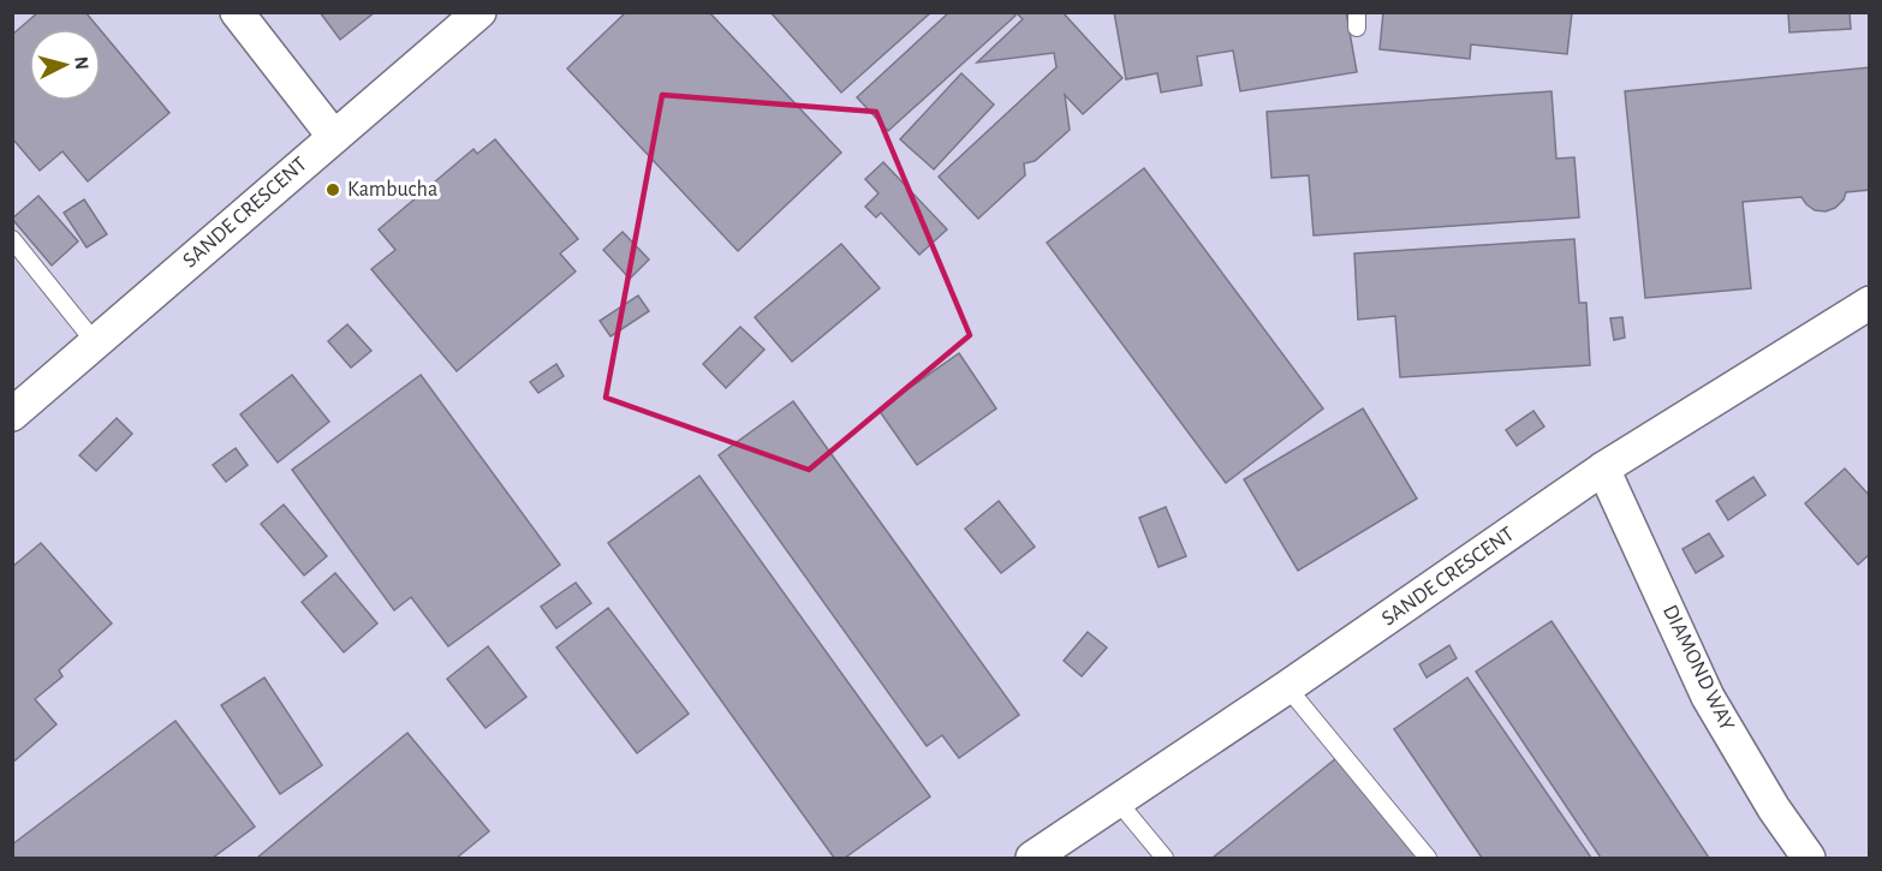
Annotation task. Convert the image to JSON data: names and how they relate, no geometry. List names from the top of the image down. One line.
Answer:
{"streets":{"street":["SANDE CRESCENT","DIAMOND WAY"]},"crossings":[["SANDE CRESCENT","DIAMOND WAY"]],"places":["Kambucha"],"north":"right"}
